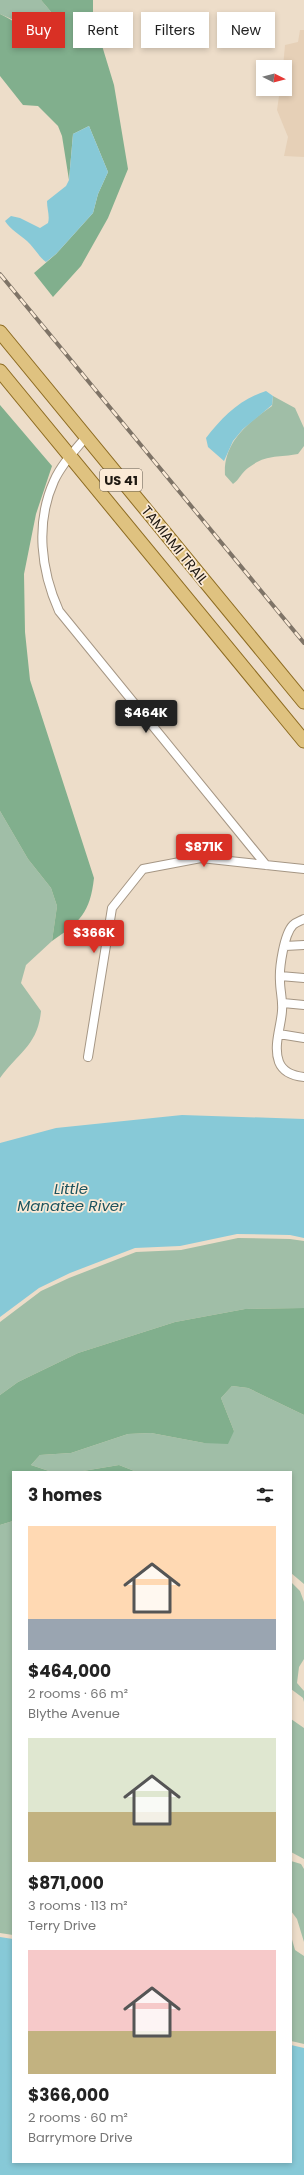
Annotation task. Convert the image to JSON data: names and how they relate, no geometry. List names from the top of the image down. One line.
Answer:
{"streets":{"main road":["US 41","TAMIAMI TRAIL"]},"water":["Little Manatee River"],"north":"right","page":{"chip":["Buy","Rent","Filters","New"],"price":["$464K","$871K","$366K"],"heading":"3 homes","list":[{"name":"$464,000","note":"2 rooms · 66 m² · Blythe Avenue"},{"name":"$871,000","note":"3 rooms · 113 m² · Terry Drive"},{"name":"$366,000","note":"2 rooms · 60 m² · Barrymore Drive"}]}}
